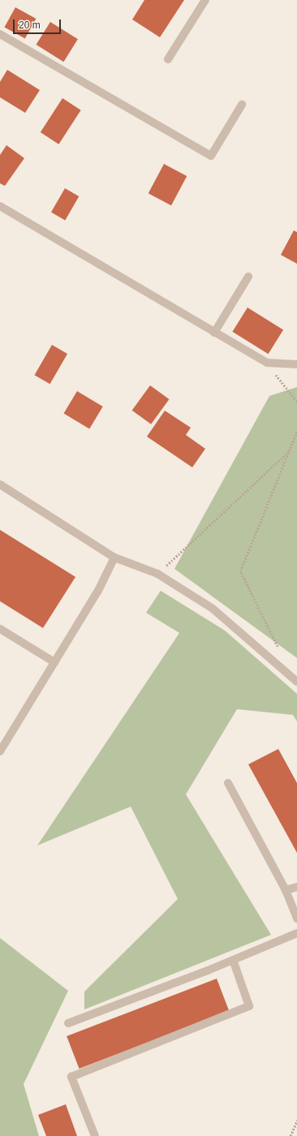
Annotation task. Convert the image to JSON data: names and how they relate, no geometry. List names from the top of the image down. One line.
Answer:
{"scale_bar":"20 m"}
